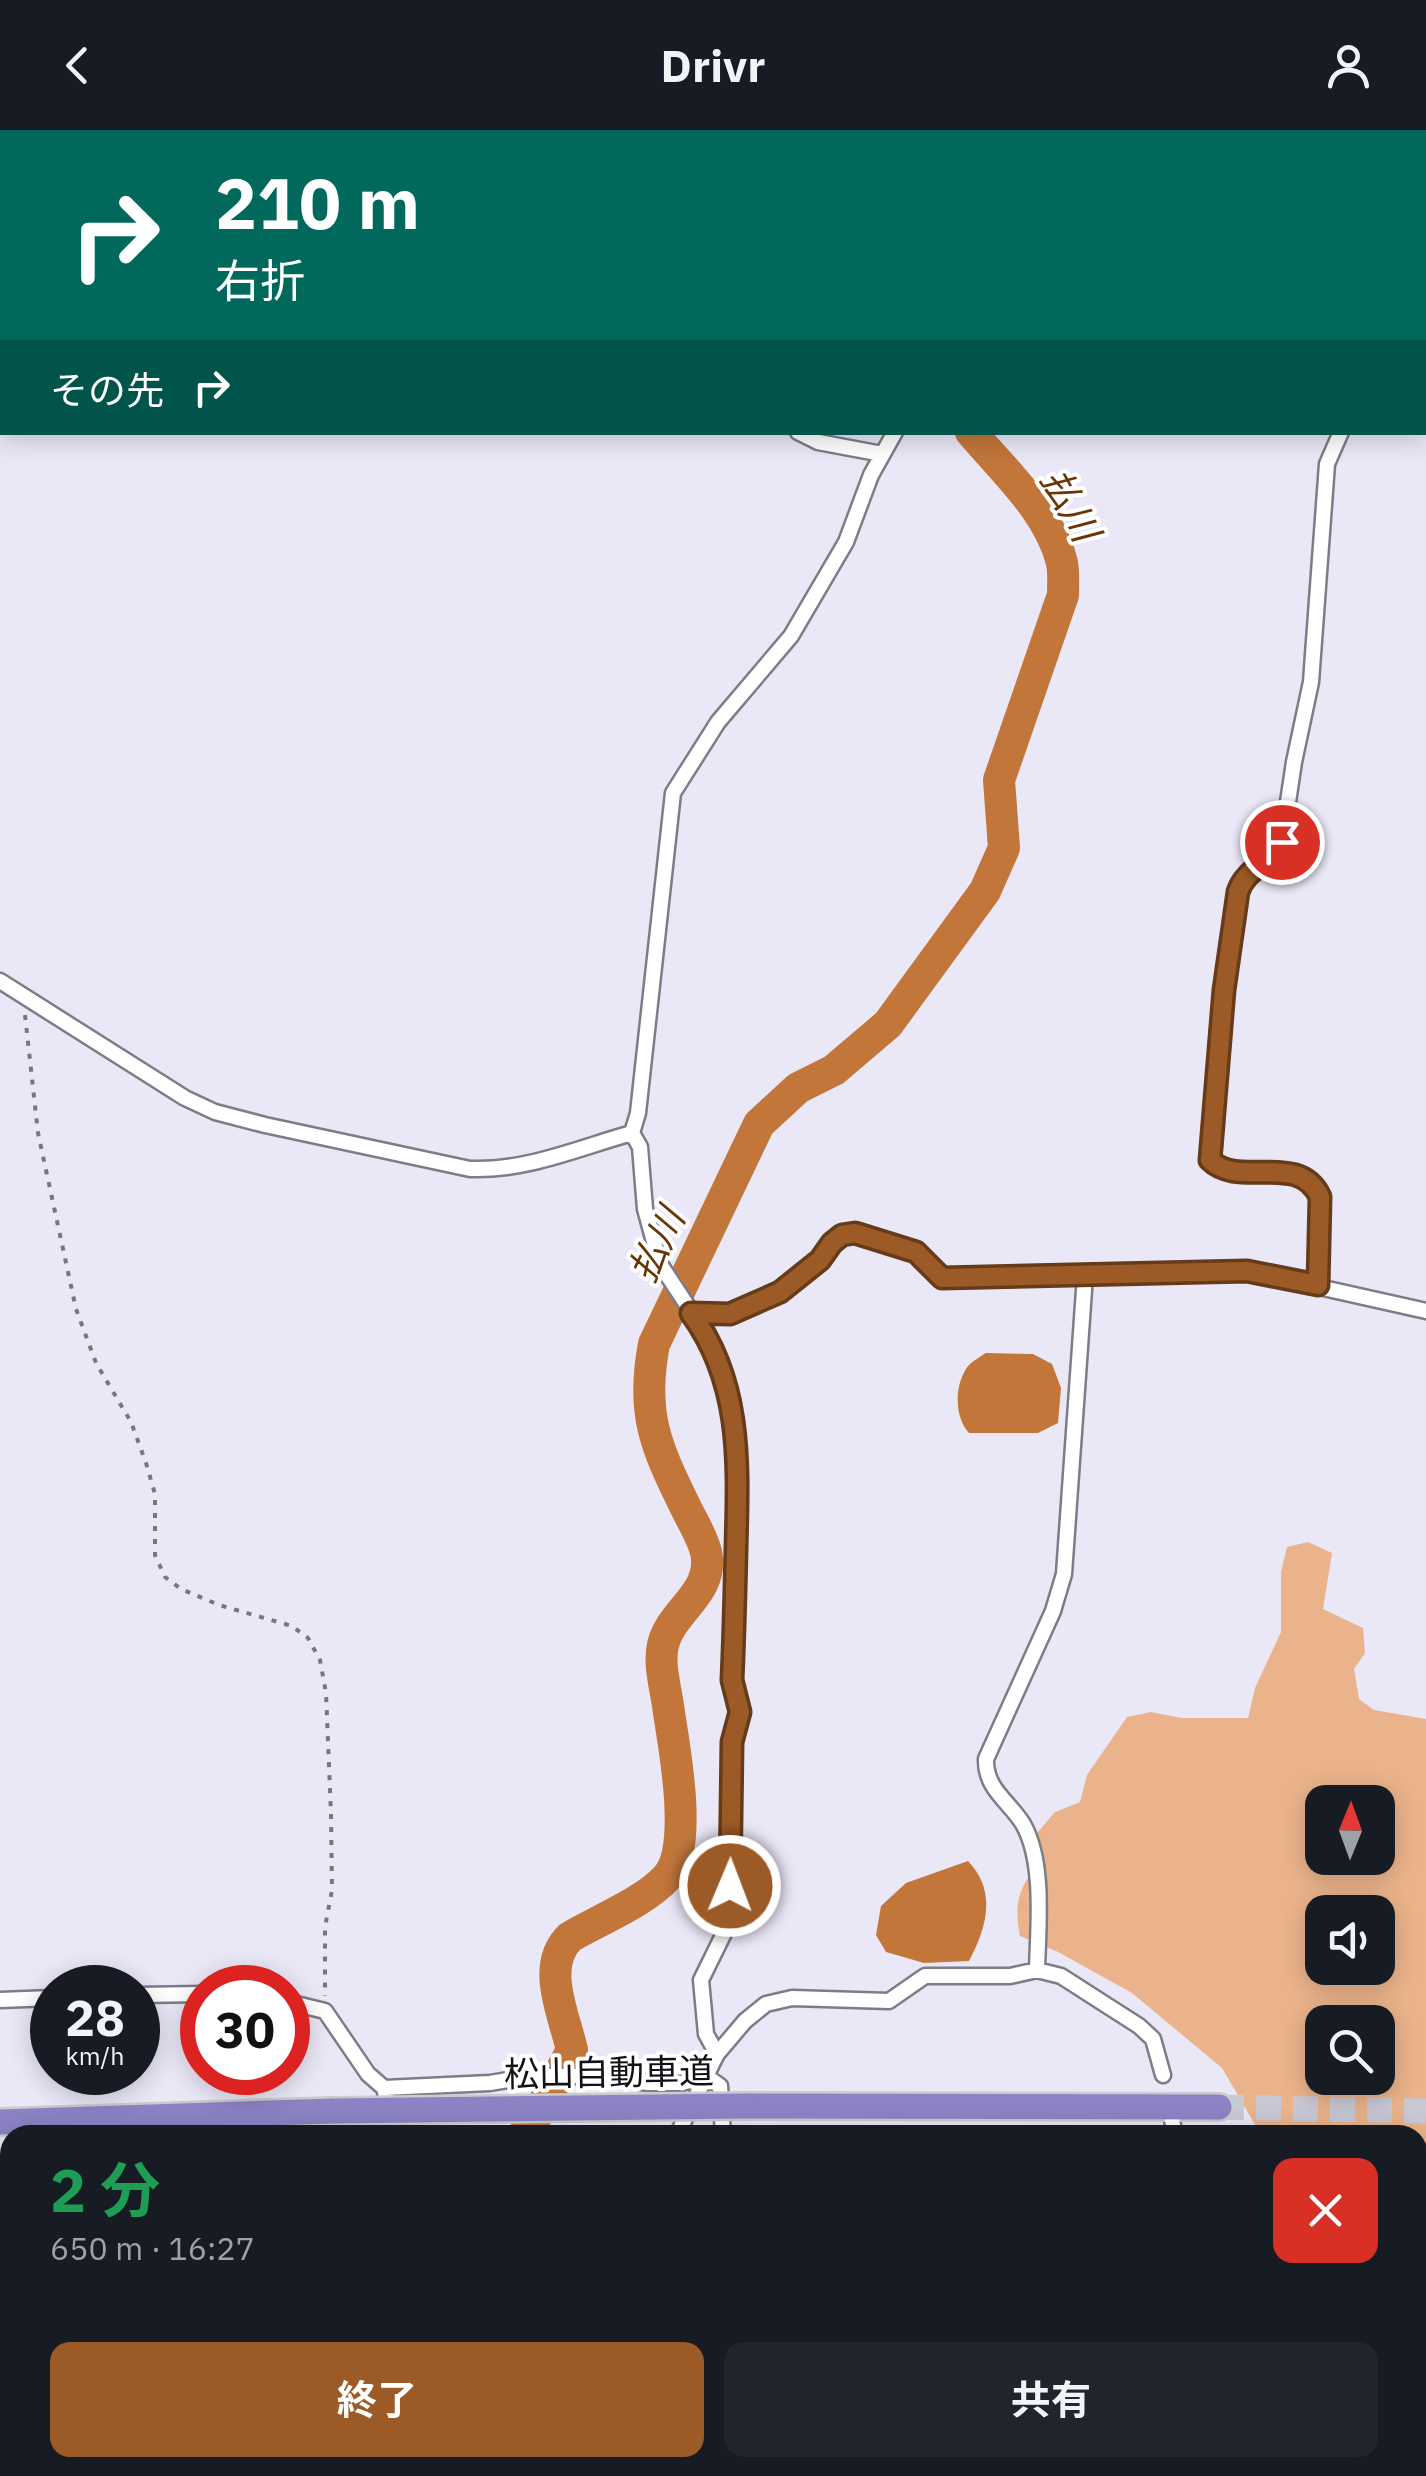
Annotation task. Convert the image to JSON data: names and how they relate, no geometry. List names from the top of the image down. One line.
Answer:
{"streets":{"highway":["松山自動車道"]},"water":["払川"],"north":"top","page":{"header":"Drivr","turn":["210 m","右折"],"then":"その先","speed":"28 km/h","limit":"30","heading":["2 分","650 m · 16:27"],"buttons":["終了","共有"]}}
